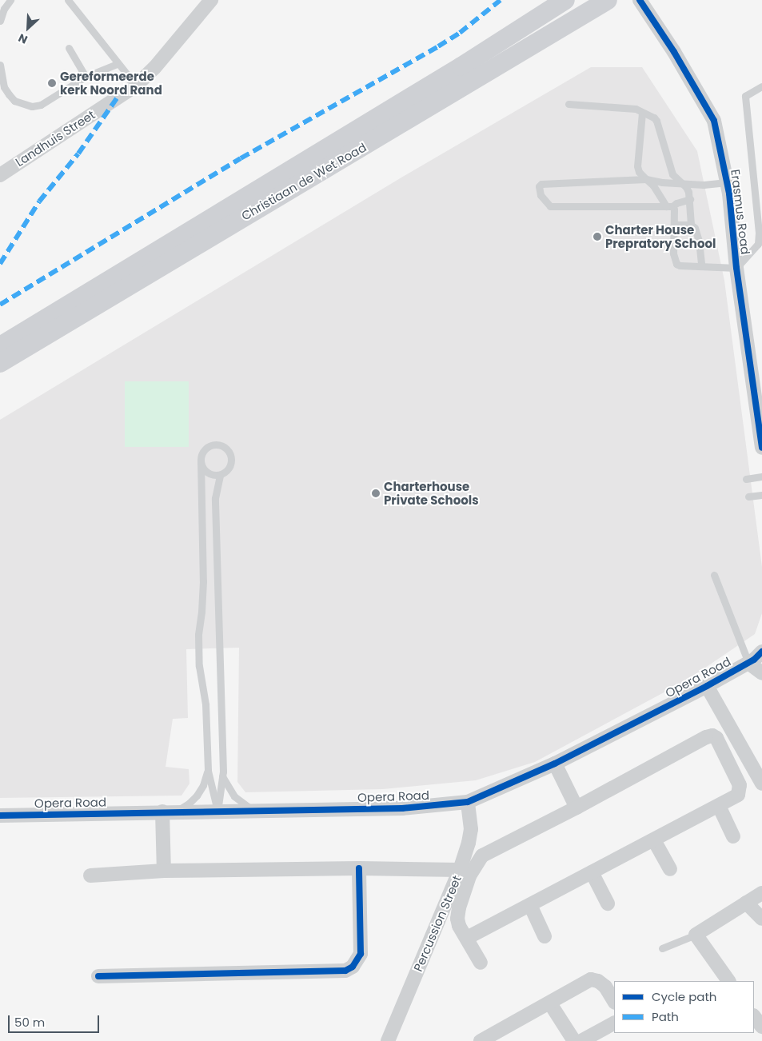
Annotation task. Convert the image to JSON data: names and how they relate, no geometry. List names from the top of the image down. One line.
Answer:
{"streets":{"main road":["Christiaan de Wet Road"],"street":["Landhuis Street","Erasmus Road","Opera Road","Percussion Street"]},"crossings":[["Opera Road","Percussion Street"]],"places":["Gereformeerde kerk Noord Rand","Charter House Prepratory School","Charterhouse Private Schools"],"legend":["Cycle path","Path"],"scale_bar":"50 m","north":"bottom left"}
